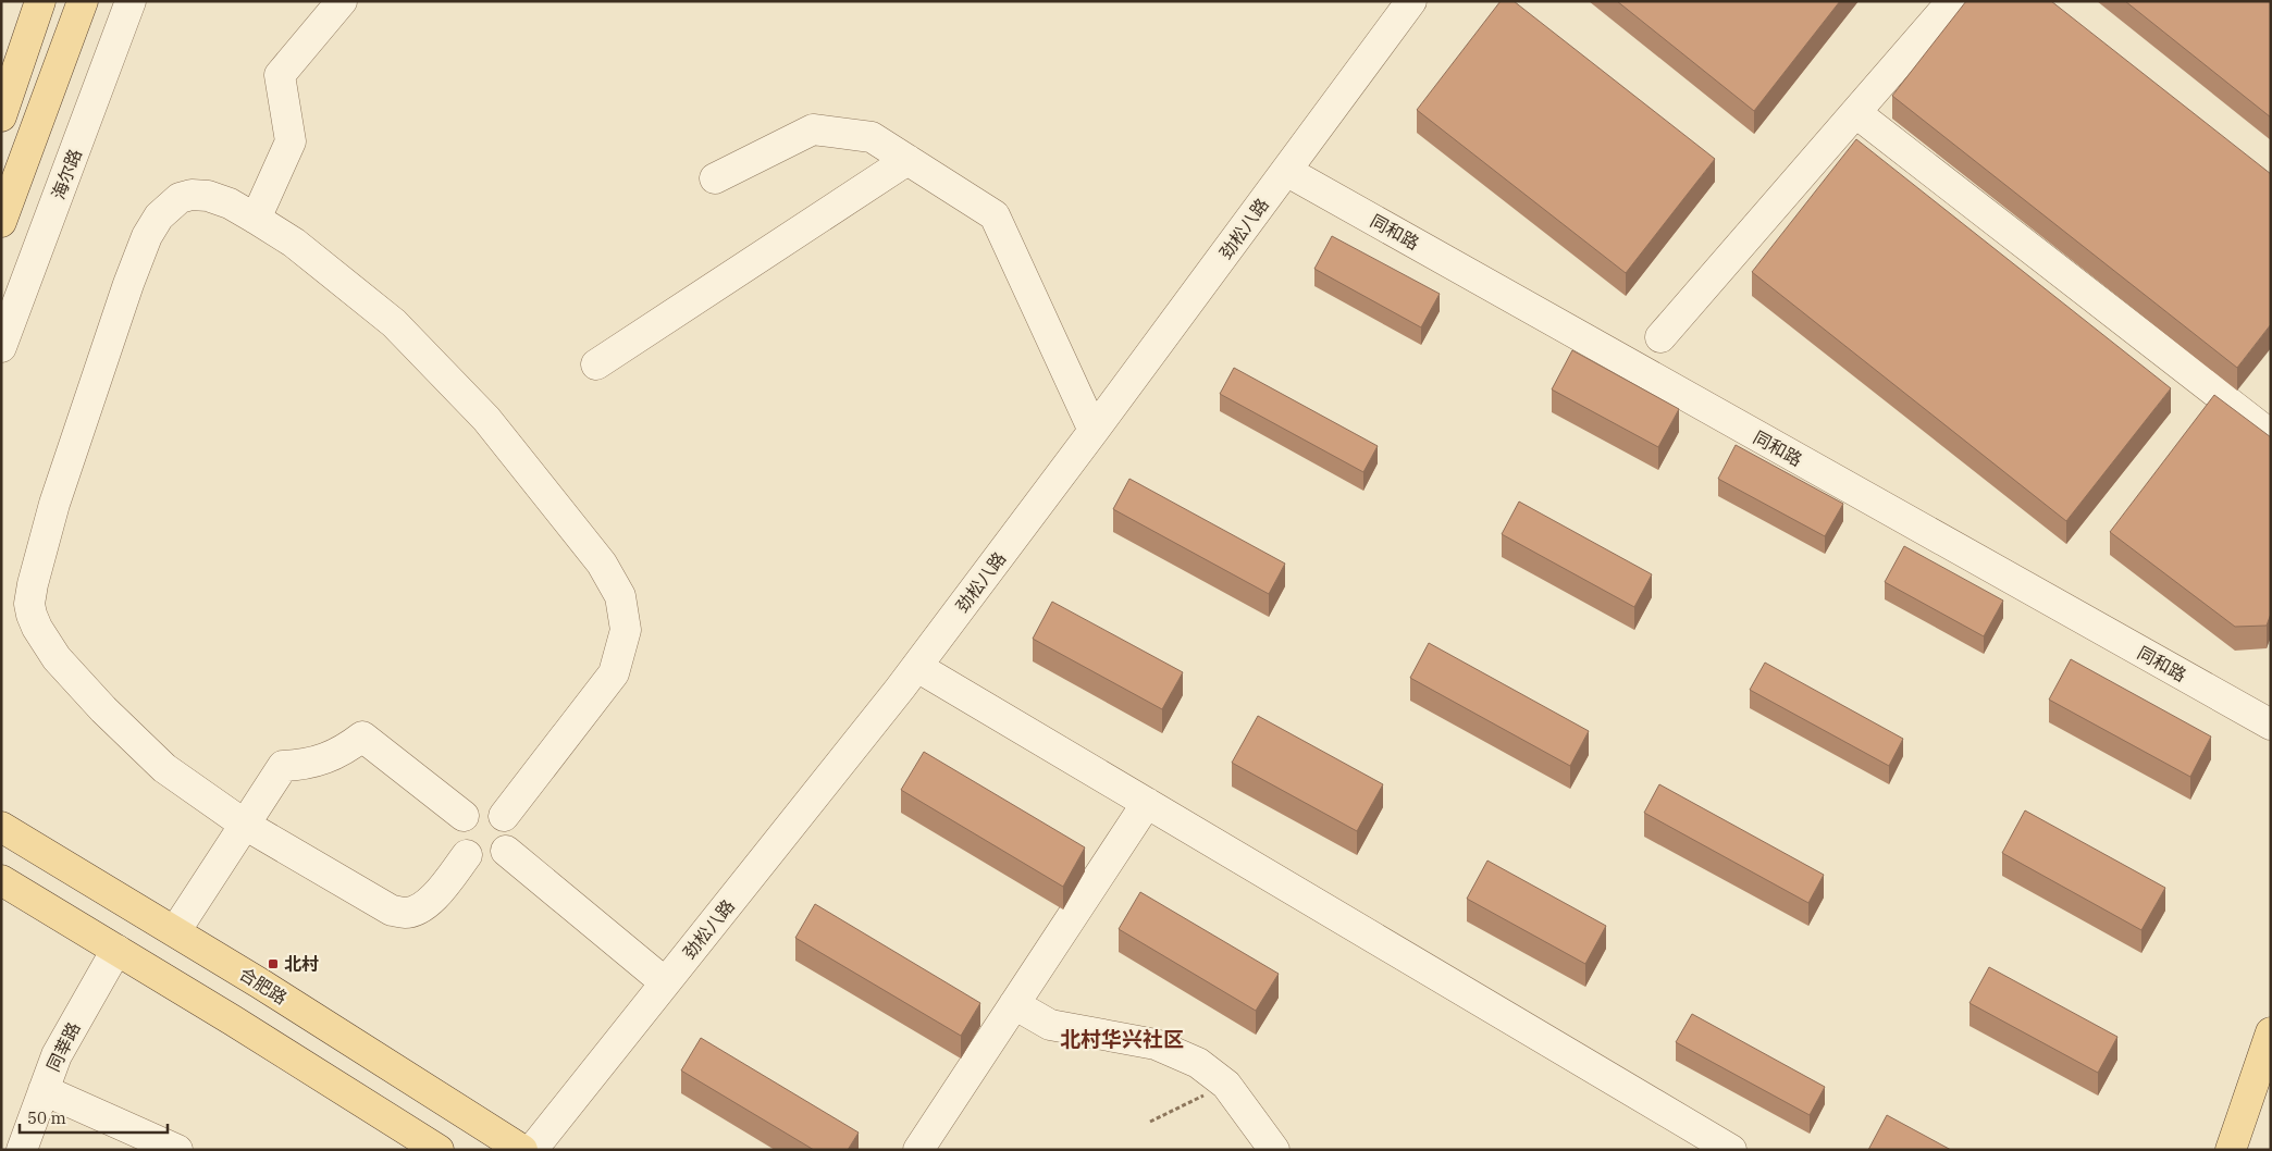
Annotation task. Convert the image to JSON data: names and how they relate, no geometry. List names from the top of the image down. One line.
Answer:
{"streets":{"main road":["合肥路"],"street":["海尔路","劲松八路","同和路","同莘路"]},"crossings":[["劲松八路","同和路"]],"districts":["北村华兴社区"],"places":{"transit":["北村"]},"scale_bar":"50 m"}
